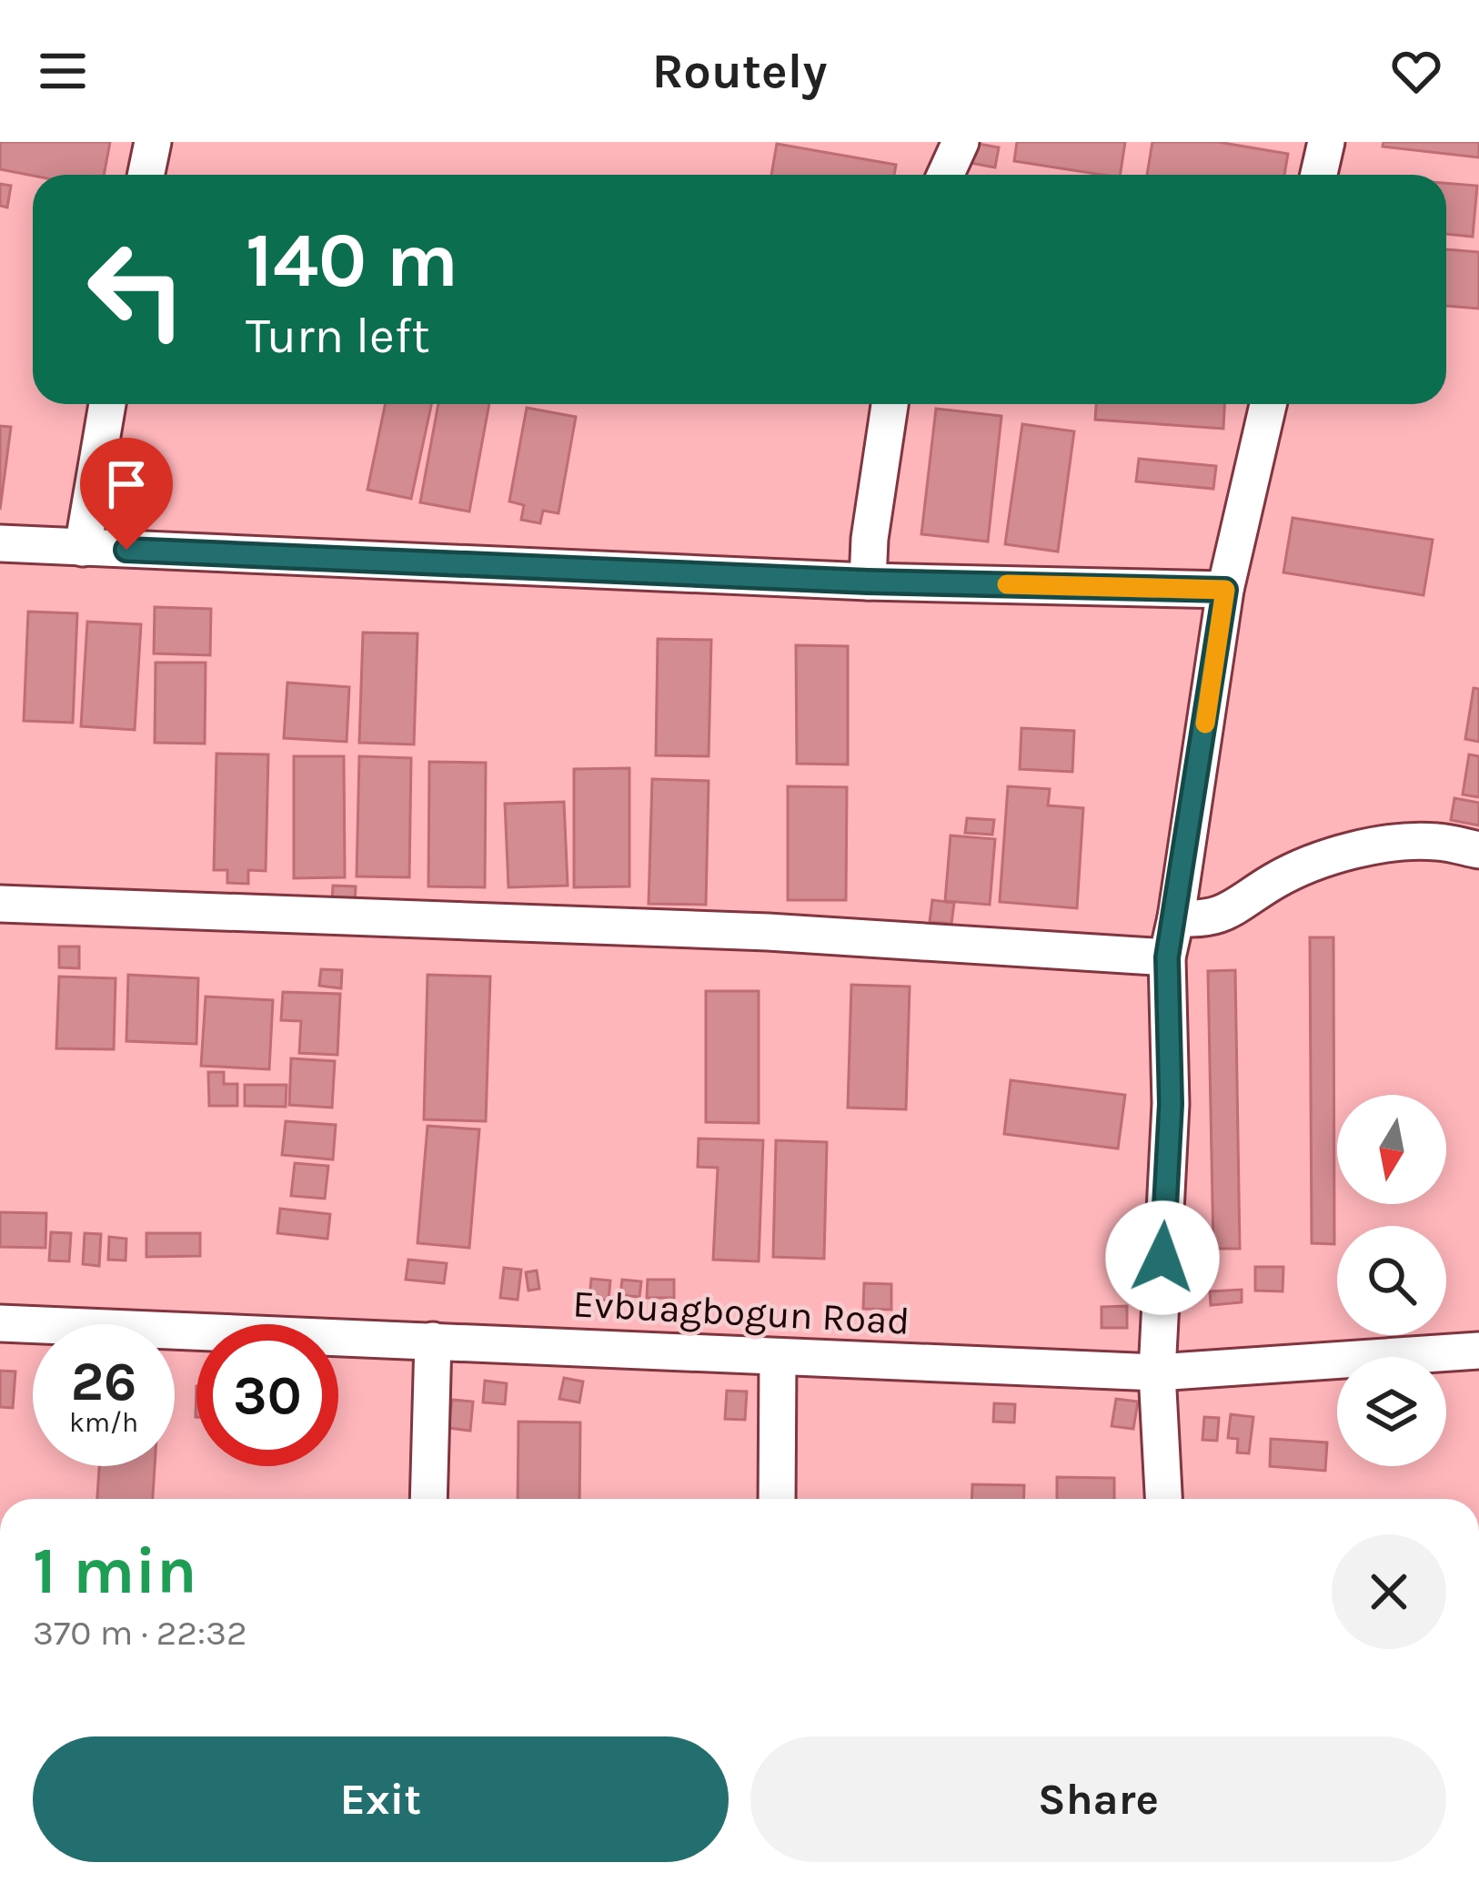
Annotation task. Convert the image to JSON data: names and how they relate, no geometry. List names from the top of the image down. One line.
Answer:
{"streets":{"street":["Evbuagbogun Road"]},"north":"bottom","page":{"header":"Routely","turn":["140 m","Turn left"],"speed":"26 km/h","limit":"30","heading":["1 min","370 m · 22:32"],"buttons":["Exit","Share"]}}
